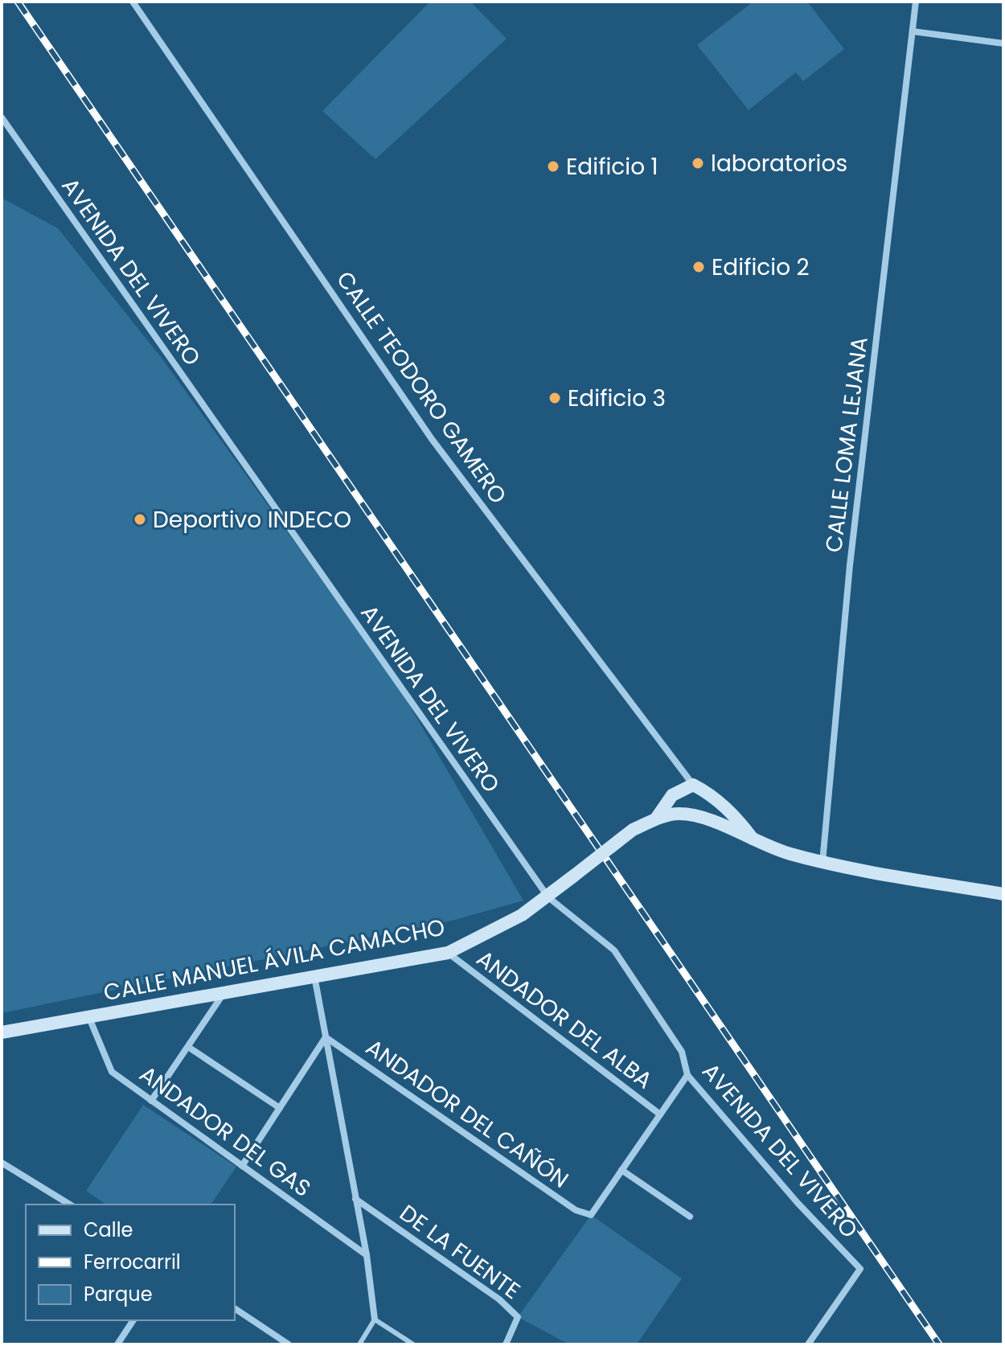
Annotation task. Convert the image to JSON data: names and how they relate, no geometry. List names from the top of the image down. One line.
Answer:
{"streets":{"street":["AVENIDA DEL VIVERO","CALLE TEODORO GAMERO","CALLE LOMA LEJANA","CALLE MANUEL ÁVILA CAMACHO","ANDADOR DEL ALBA","ANDADOR DEL CAÑÓN","ANDADOR DEL GAS","DE LA FUENTE"]},"crossings":[["AVENIDA DEL VIVERO","CALLE MANUEL ÁVILA CAMACHO"],["CALLE MANUEL ÁVILA CAMACHO","ANDADOR DEL ALBA"],["CALLE MANUEL ÁVILA CAMACHO","ANDADOR DEL GAS"]],"places":["laboratorios","Edificio 1","Edificio 2","Edificio 3","Deportivo INDECO"],"legend":["Calle","Ferrocarril","Parque"]}
